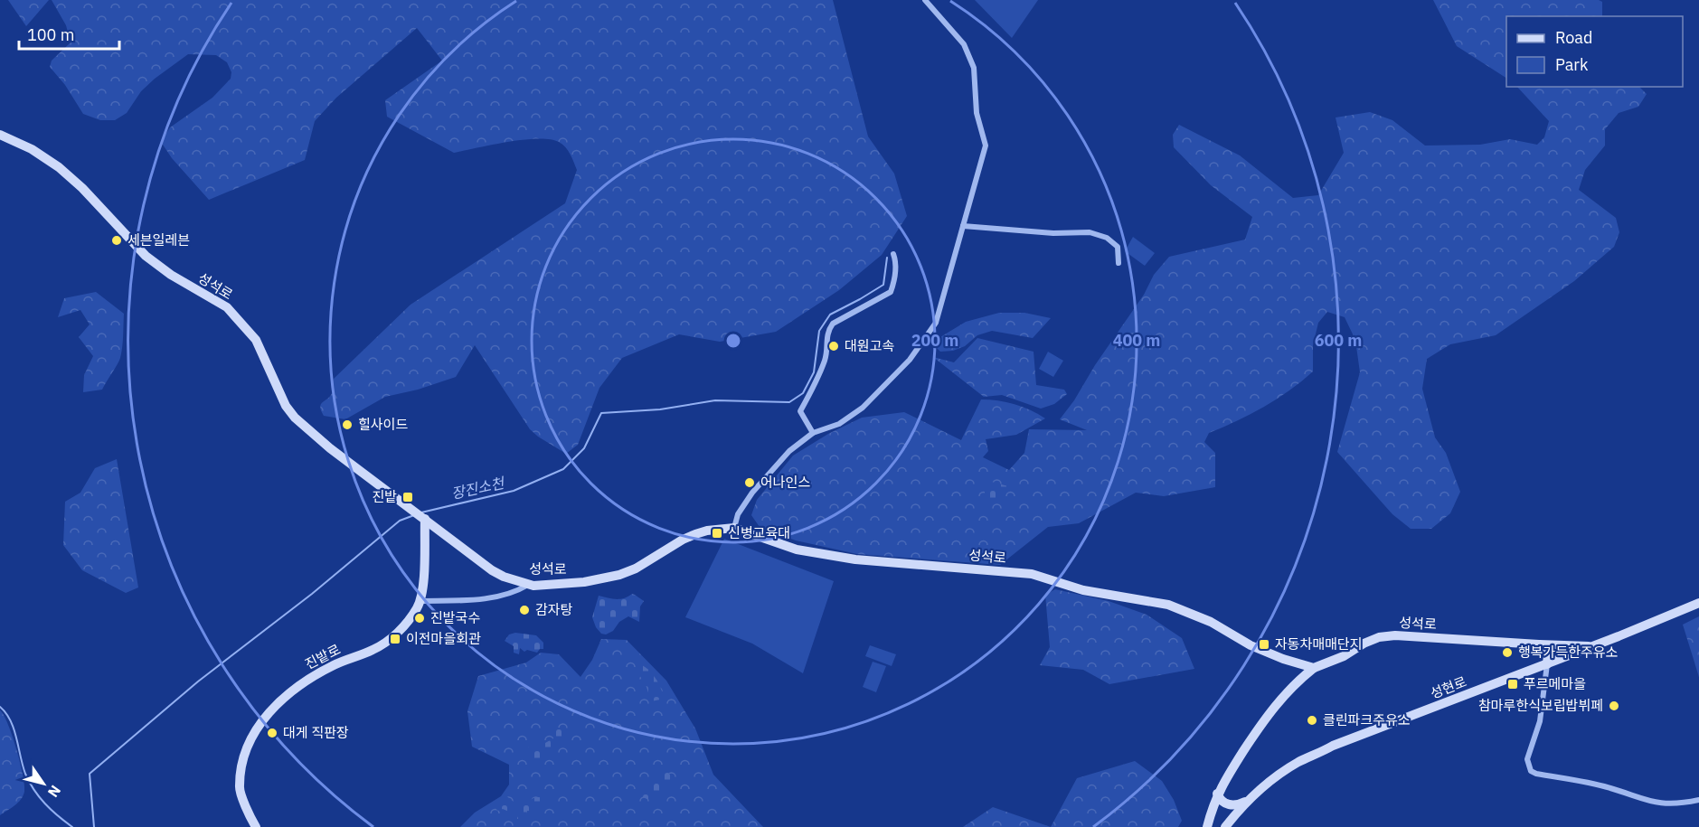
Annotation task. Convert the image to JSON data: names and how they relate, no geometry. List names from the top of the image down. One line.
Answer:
{"streets":{"street":["성석로","진밭로","성현로"]},"crossings":[["성석로","진밭로"],["성석로","성현로"]],"water":["장진소천"],"places":{"other":["세븐일레븐","대원고속","힐사이드","어나인스","감자탕","진밭국수","행복가득한주유소","참마루한식보립밥뷔페","클린파크주유소","대게 직판장"],"transit":["진밭","신병교육대","이전마을회관","자동차매매단지","푸르메마을"]},"legend":["Road","Park"],"scale_bar":"100 m","north":"bottom right","rings":["200 m","400 m","600 m"]}
